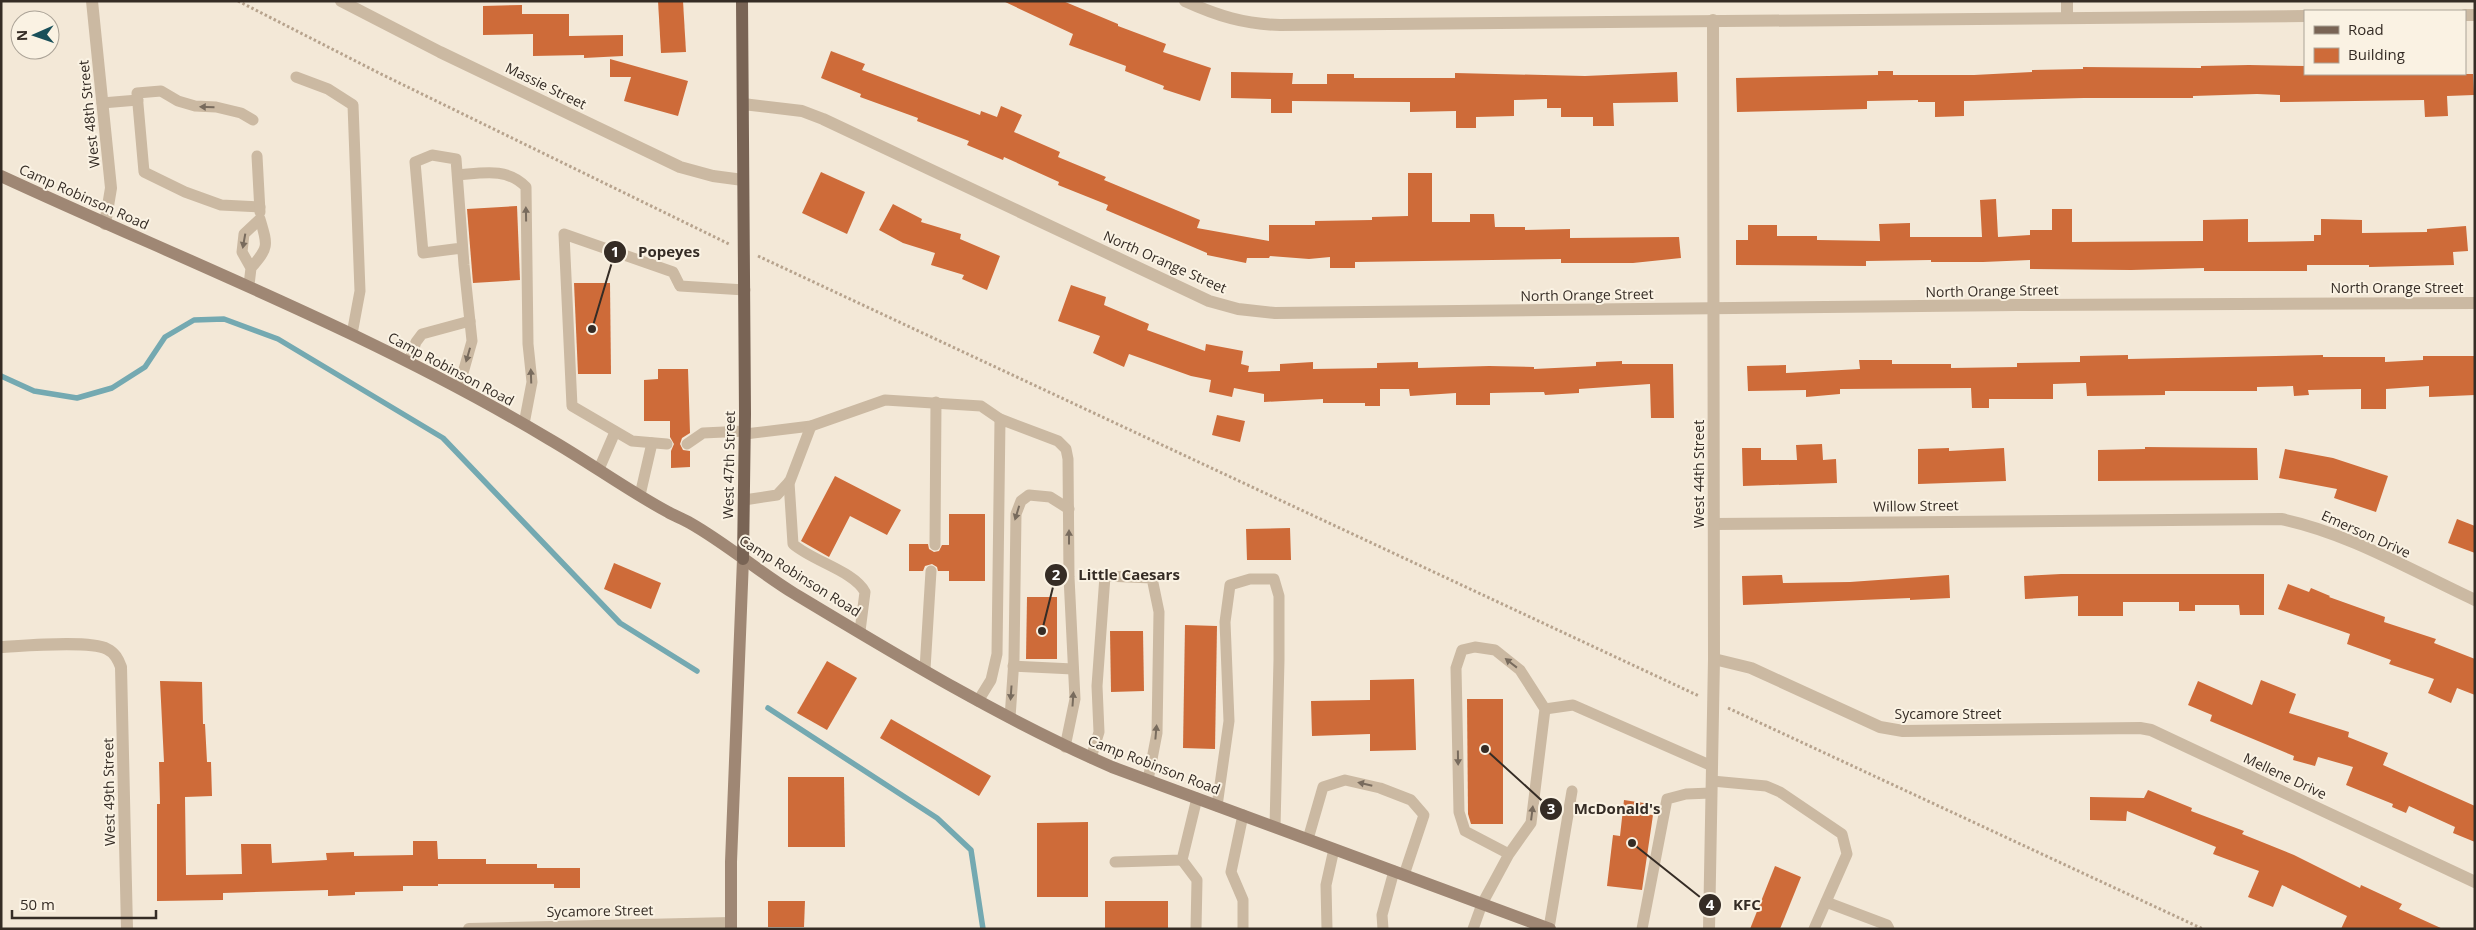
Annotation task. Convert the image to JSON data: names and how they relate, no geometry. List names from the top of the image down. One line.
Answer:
{"streets":{"main road":["Camp Robinson Road","West 47th Street"],"street":["Massie Street","West 48th Street","North Orange Street","West 44th Street","Willow Street","Emerson Drive","Sycamore Street","Mellene Drive","West 49th Street"]},"crossings":[["Massie Street","West 47th Street"],["West 48th Street","Camp Robinson Road"],["Camp Robinson Road","West 47th Street"],["North Orange Street","West 47th Street"],["North Orange Street","West 44th Street"],["West 47th Street","Sycamore Street"],["West 44th Street","Willow Street"],["West 44th Street","Sycamore Street"],["Willow Street","Emerson Drive"],["Sycamore Street","Mellene Drive"]],"places":["Popeyes","Little Caesars","McDonald's","KFC"],"legend":["Road","Building"],"scale_bar":"50 m","north":"left"}
